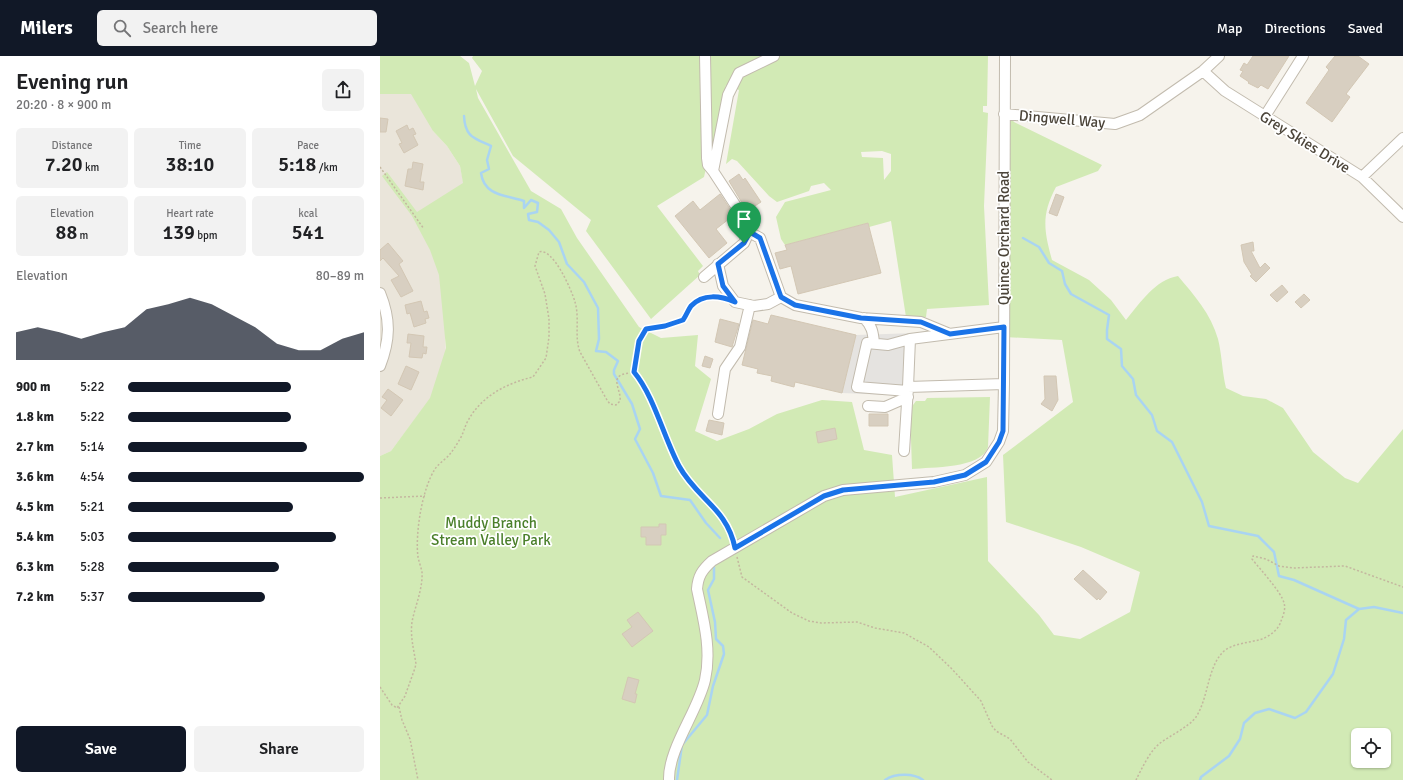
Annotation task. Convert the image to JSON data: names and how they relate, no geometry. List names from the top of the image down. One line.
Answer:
{"streets":{"street":["Dingwell Way","Grey Skies Drive","Quince Orchard Road"]},"crossings":[["Dingwell Way","Grey Skies Drive"],["Dingwell Way","Quince Orchard Road"]],"parks":["Muddy Branch Stream Valley Park"],"page":{"header":"Milers","search":"Search here","nav":["Map","Directions","Saved"],"heading":["Evening run","20:20 · 8 × 900 m"],"stats":[["Distance","7.20 km"],["Time","38:10"],["Pace","5:18 /km"],["Elevation","88 m"],["Heart rate","139 bpm"],["kcal","541"]],"chart":["Elevation","80–89 m"],"list":[{"name":"900 m","note":"5:22"},{"name":"1.8 km","note":"5:22"},{"name":"2.7 km","note":"5:14"},{"name":"3.6 km","note":"4:54"},{"name":"4.5 km","note":"5:21"},{"name":"5.4 km","note":"5:03"},{"name":"6.3 km","note":"5:28"},{"name":"7.2 km","note":"5:37"}],"buttons":["Save","Share"]}}
